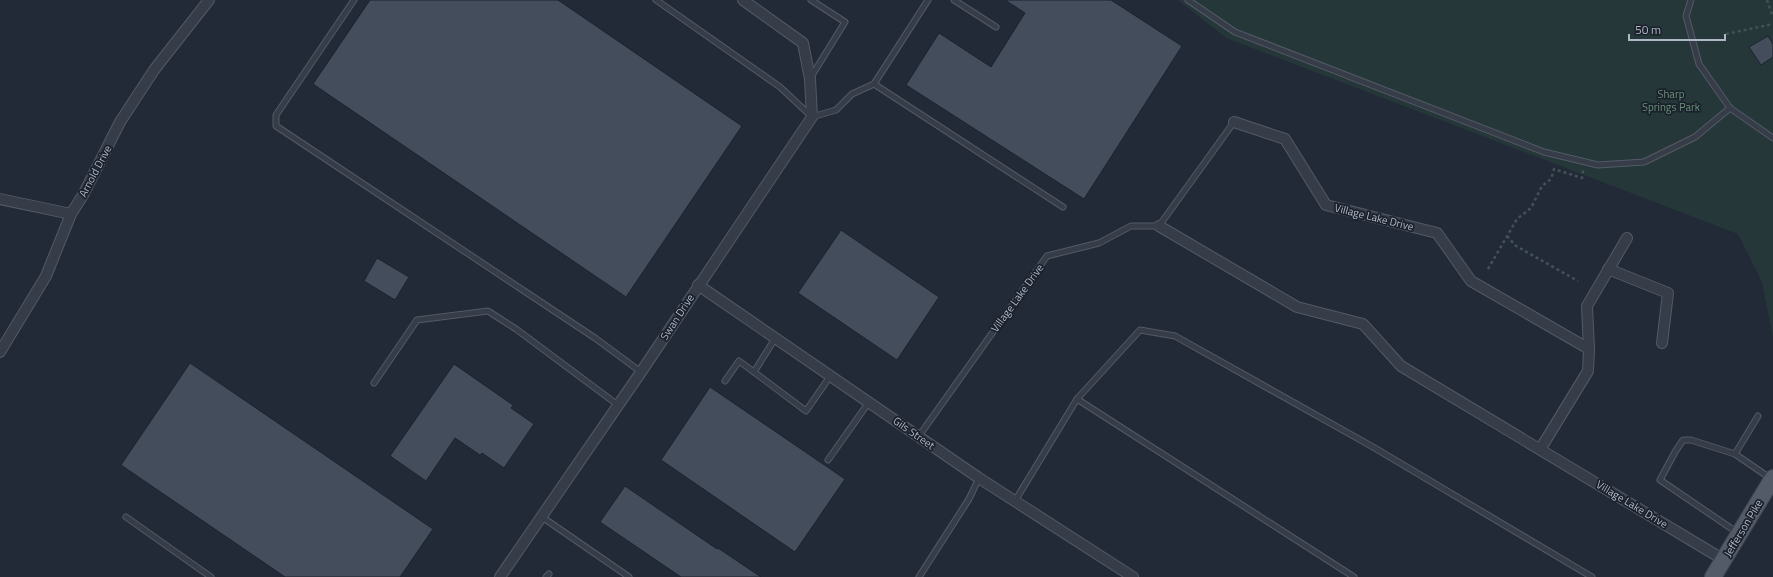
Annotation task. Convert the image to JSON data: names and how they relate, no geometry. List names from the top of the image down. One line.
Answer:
{"streets":{"main road":["Jefferson Pike"],"street":["Arnold Drive","Village Lake Drive","Swan Drive","Gils Street"]},"crossings":[["Village Lake Drive","Gils Street"],["Village Lake Drive","Jefferson Pike"],["Swan Drive","Gils Street"]],"parks":["Sharp Springs Park"],"scale_bar":"50 m"}
